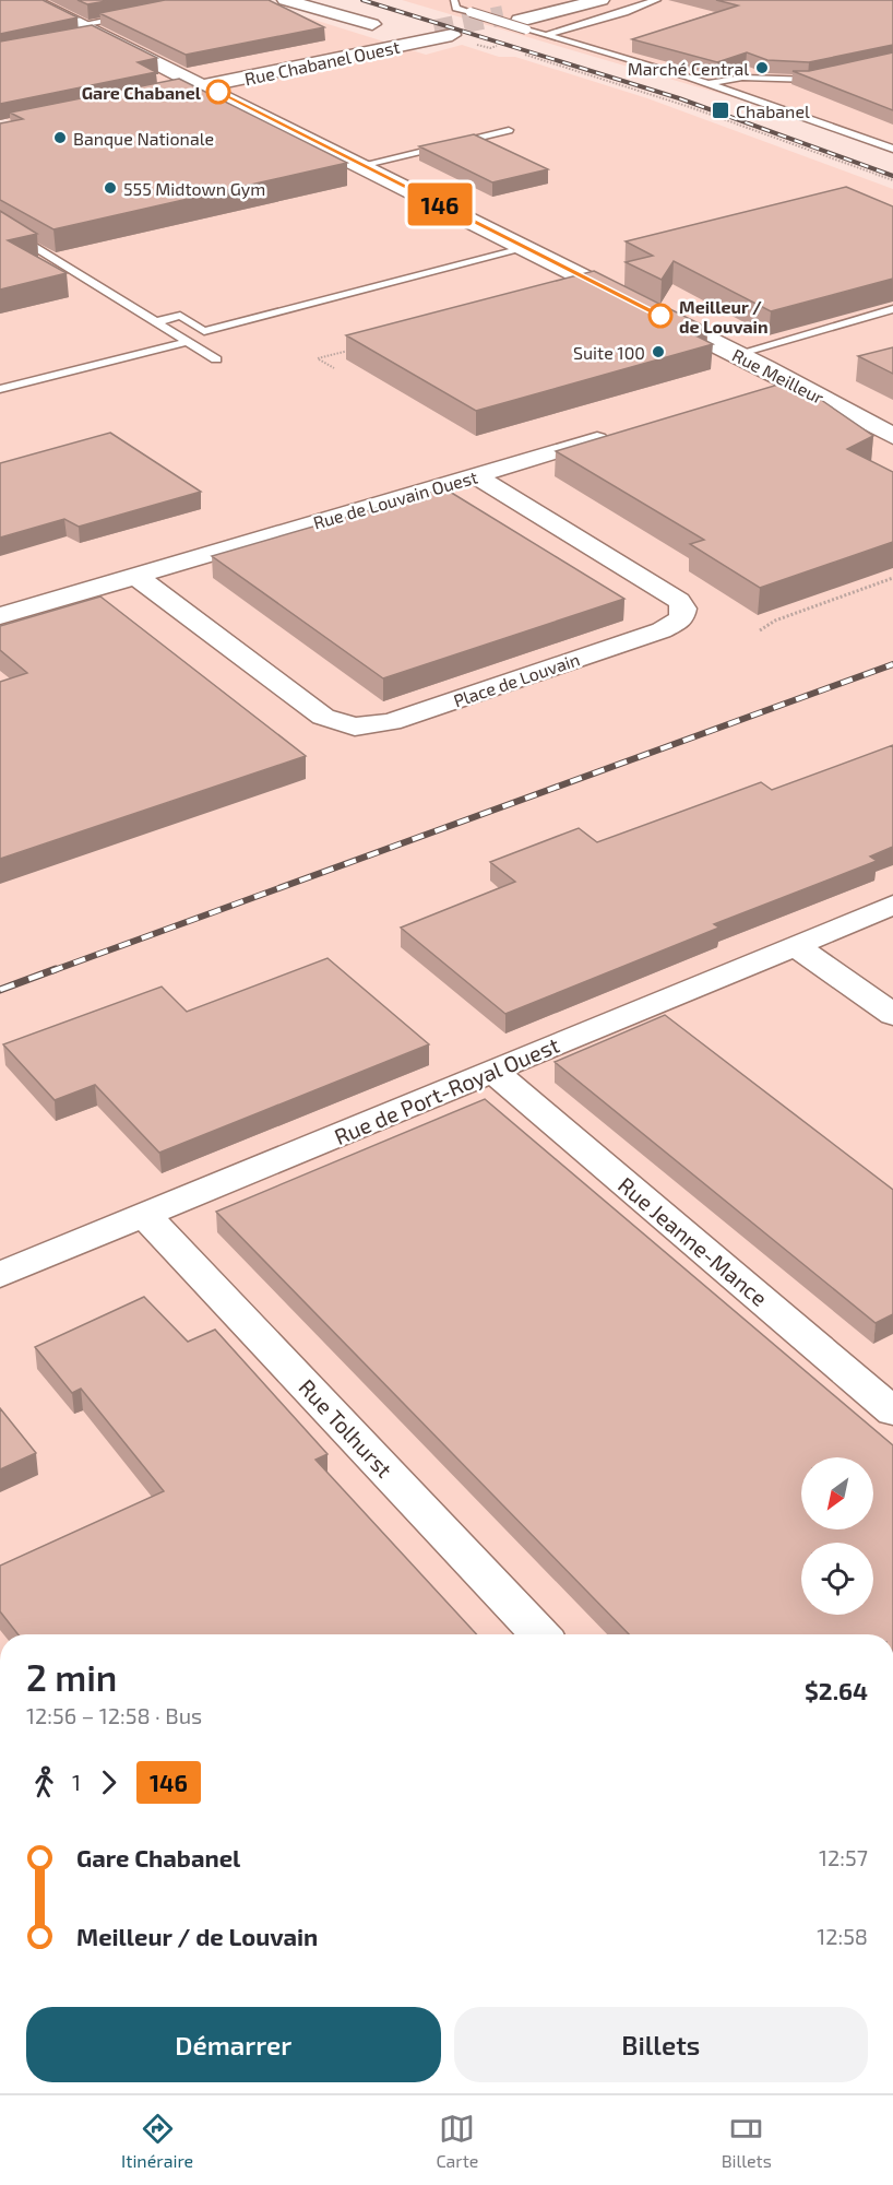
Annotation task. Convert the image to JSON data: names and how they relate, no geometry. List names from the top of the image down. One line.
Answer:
{"streets":{"street":["Rue Chabanel Ouest","Rue Meilleur","Rue de Louvain Ouest","Place de Louvain","Rue de Port-Royal Ouest","Rue Jeanne-Mance","Rue Tolhurst"]},"crossings":[["Rue Chabanel Ouest","Rue Meilleur"],["Rue de Louvain Ouest","Place de Louvain"],["Rue de Port-Royal Ouest","Rue Jeanne-Mance"],["Rue de Port-Royal Ouest","Rue Tolhurst"]],"places":{"other":["Marché Central","Gare Chabanel","Banque Nationale","555 Midtown Gym","Meilleur / de Louvain","Suite 100"],"transit":["Chabanel"]},"lines":["bus line 146"],"north":"bottom left","page":{"on_map":"146","heading":["2 min","12:56 – 12:58 · Bus","$2.64"],"legs":["1","146"],"list":[{"name":"Gare Chabanel","value":"12:57"},{"name":"Meilleur / de Louvain","value":"12:58"}],"buttons":["Démarrer","Billets"],"tabs":["Itinéraire","Carte","Billets"]}}
